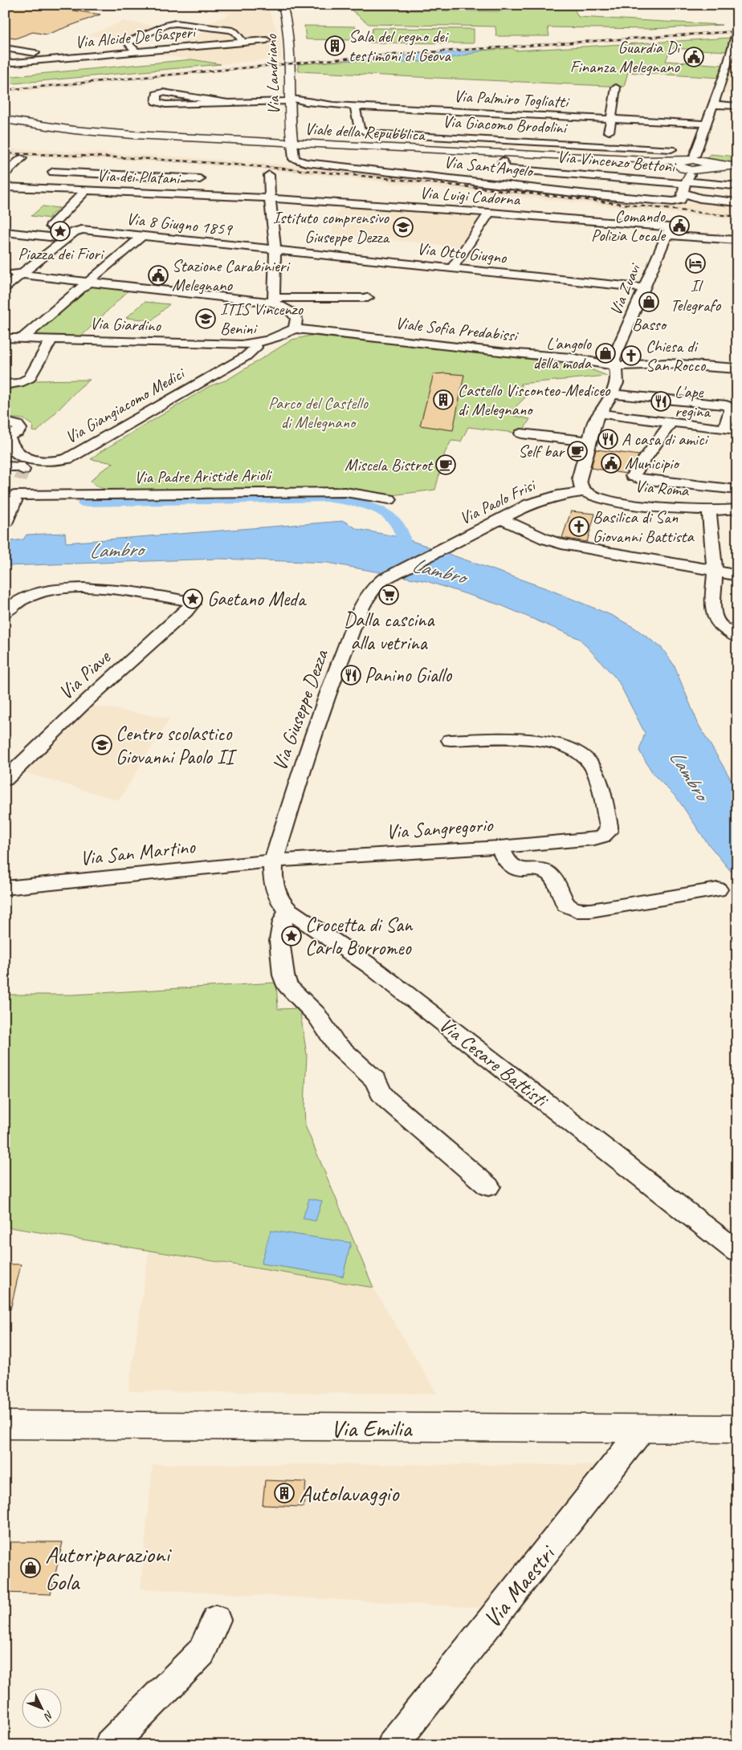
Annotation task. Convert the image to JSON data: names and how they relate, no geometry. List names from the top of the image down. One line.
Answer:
{"streets":{"street":["Via Alcide De Gasperi","Via Landriano","Via Palmiro Togliatti","Via Giacomo Brodolini","Viale della Repubblica","Via Vincenzo Bettoni","Via Sant'Angelo","Via dei Platani","Via Luigi Cadorna","Via 8 Giugno 1859","Via Otto Giugno","Via Zuavi","Via Giardino","Viale Sofia Predabissi","Via Giangiacomo Medici","Via Padre Aristide Arioli","Via Roma","Via Paolo Frisi","Via Piave","Via Giuseppe Dezza","Via Sangregorio","Via San Martino","Via Cesare Battisti","Via Emilia","Via Maestri"]},"crossings":[["Via Landriano","Via Palmiro Togliatti"],["Via Landriano","Viale della Repubblica"],["Via Palmiro Togliatti","Via Giacomo Brodolini"],["Viale della Repubblica","Via Vincenzo Bettoni"],["Viale della Repubblica","Via Sant'Angelo"],["Via Vincenzo Bettoni","Via Sant'Angelo"],["Via dei Platani","Via Luigi Cadorna"],["Via Luigi Cadorna","Via Zuavi"],["Via 8 Giugno 1859","Via Otto Giugno"],["Via Otto Giugno","Via Zuavi"],["Via Zuavi","Viale Sofia Predabissi"],["Via Zuavi","Via Roma"],["Via Zuavi","Via Paolo Frisi"],["Via Giardino","Viale Sofia Predabissi"],["Via Giardino","Via Giangiacomo Medici"],["Via Roma","Via Paolo Frisi"],["Via Paolo Frisi","Via Giuseppe Dezza"],["Via Giuseppe Dezza","Via Sangregorio"],["Via Giuseppe Dezza","Via San Martino"],["Via Giuseppe Dezza","Via Cesare Battisti"],["Via Sangregorio","Via San Martino"],["Via Sangregorio","Via Cesare Battisti"],["Via San Martino","Via Cesare Battisti"],["Via Emilia","Via Maestri"]],"water":["Lambro"],"parks":["Parco del Castello di Melegnano"],"places":{"building":["Sala del regno dei testimoni di Geova","Castello Visconteo-Mediceo di Melegnano","Autolavaggio"],"public building":["Guardia Di Finanza Melegnano","Comando Polizia Locale","Stazione Carabinieri Melegnano","Municipio"],"school or university":["Istituto comprensivo Giuseppe Dezza","ITIS Vincenzo Benini","Centro scolastico Giovanni Paolo II"],"place":["Piazza dei Fiori","Gaetano Meda","Crocetta di San Carlo Borromeo"],"hotel":["Il Telegrafo"],"shop":["Basso","L'angolo della moda","Autoriparazioni Gola"],"church":["Chiesa di San Rocco","Basilica di San Giovanni Battista"],"restaurant":["L'ape regina","A casa di amici","Panino Giallo"],"cafe":["Self bar","Miscela Bistrot"],"supermarket":["Dalla cascina alla vetrina"]},"north":"bottom right"}
